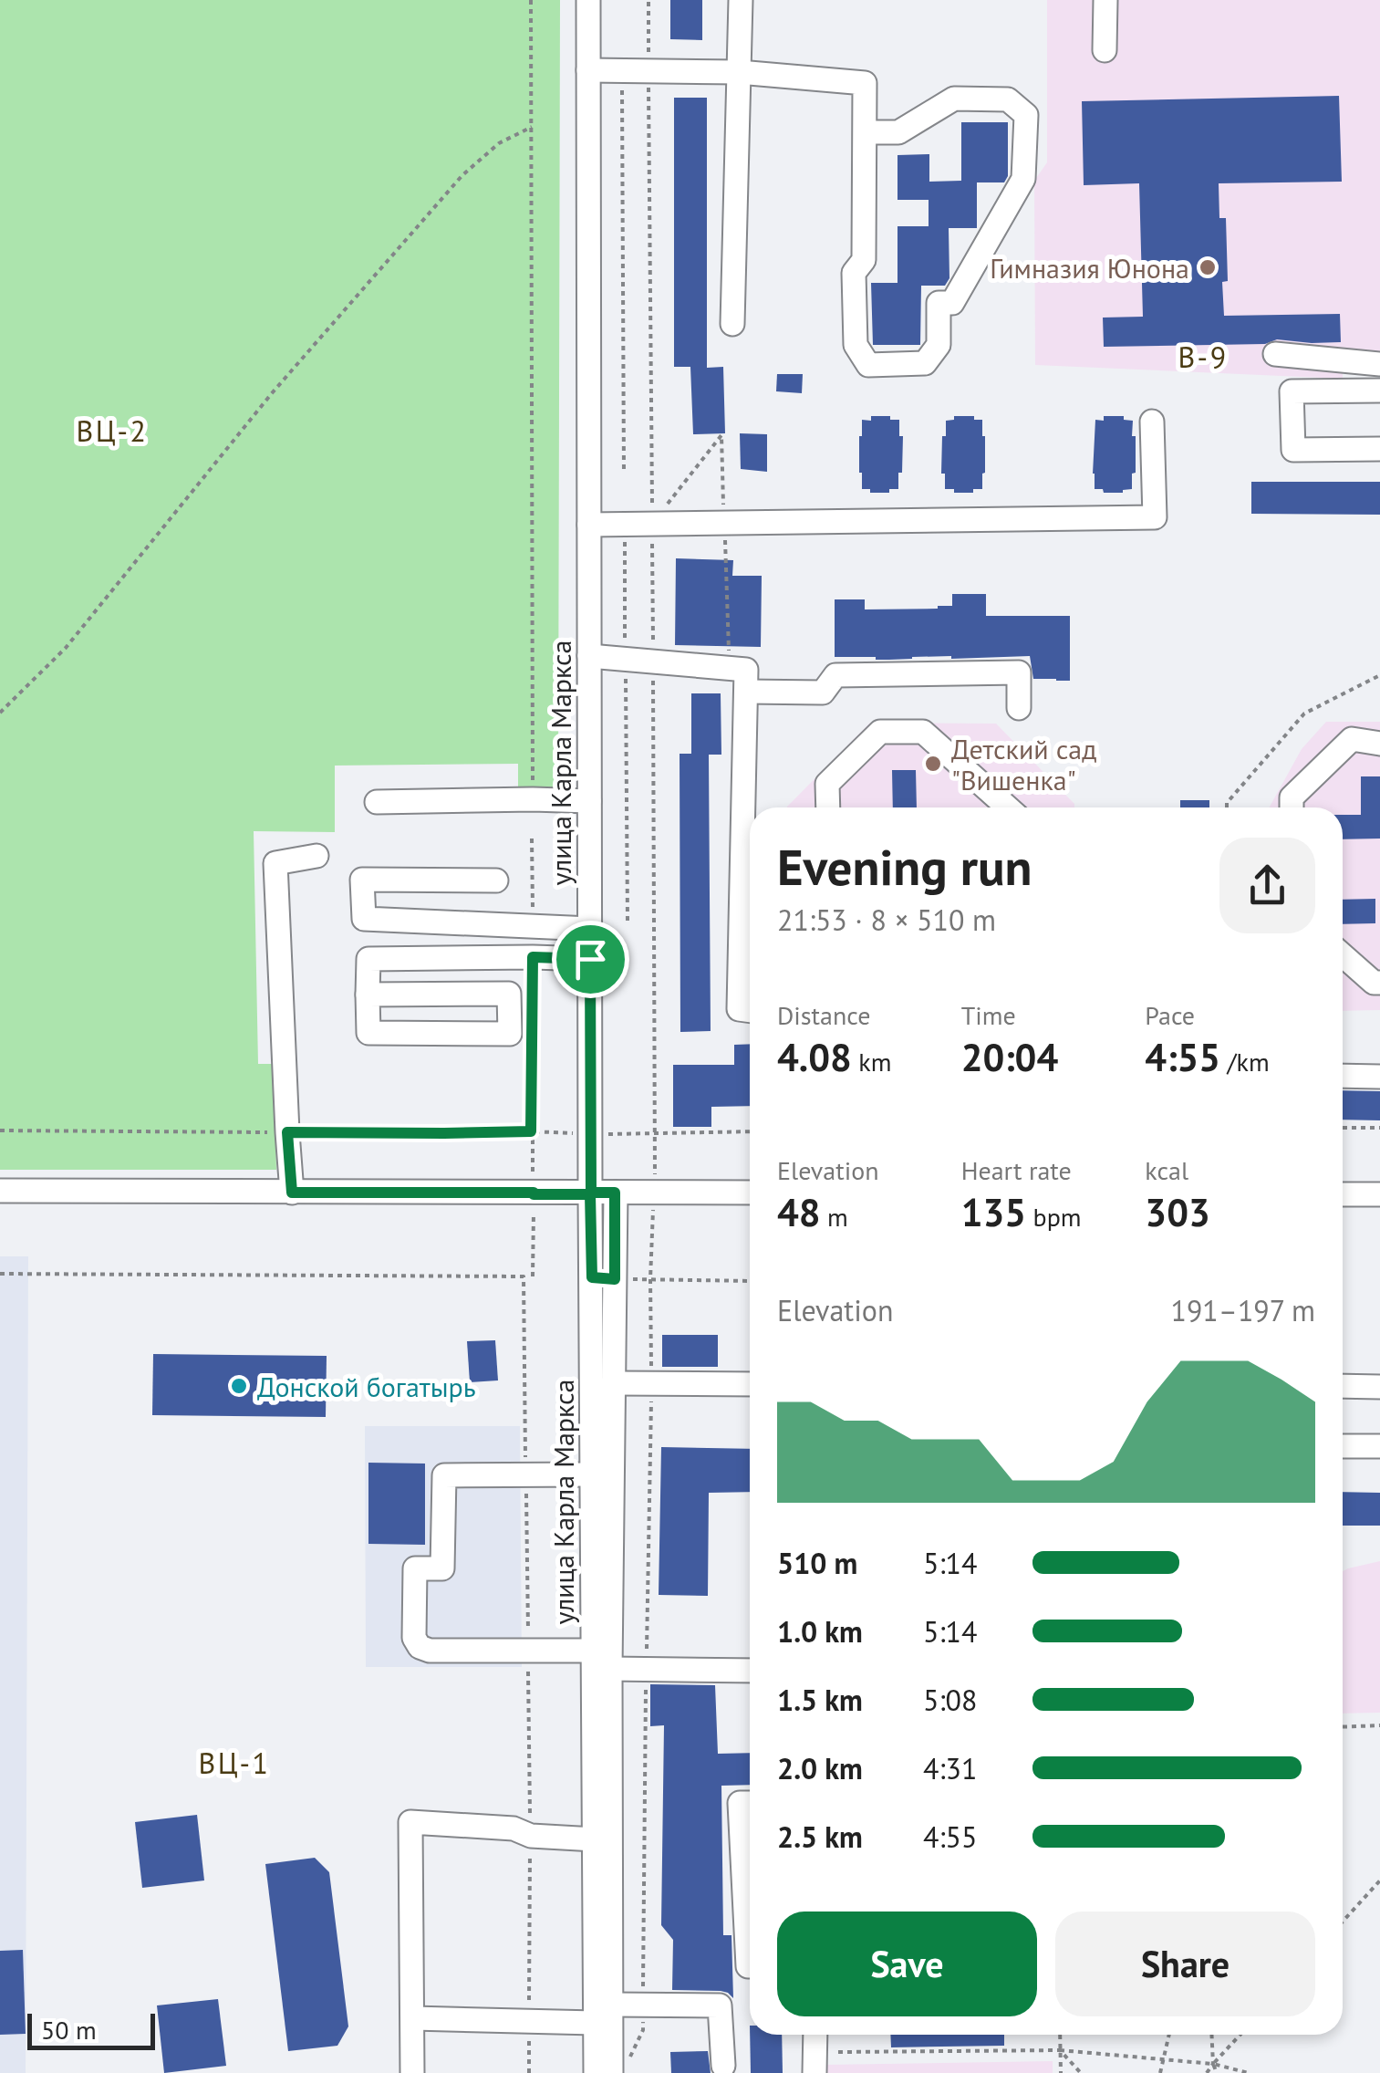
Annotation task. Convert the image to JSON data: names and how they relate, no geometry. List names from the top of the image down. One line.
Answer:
{"streets":{"street":["улица Карла Маркса"]},"districts":["В-9","ВЦ-2","ВЦ-1"],"places":["Гимназия Юнона","Детский сад \"Вишенка\"","Донской богатырь"],"scale_bar":"50 m","page":{"heading":["Evening run","21:53 · 8 × 510 m"],"stats":[["Distance","4.08 km"],["Time","20:04"],["Pace","4:55 /km"],["Elevation","48 m"],["Heart rate","135 bpm"],["kcal","303"]],"chart":["Elevation","191–197 m"],"list":[{"name":"510 m","note":"5:14"},{"name":"1.0 km","note":"5:14"},{"name":"1.5 km","note":"5:08"},{"name":"2.0 km","note":"4:31"},{"name":"2.5 km","note":"4:55"}],"buttons":["Save","Share"],"scale":"50 m"}}
